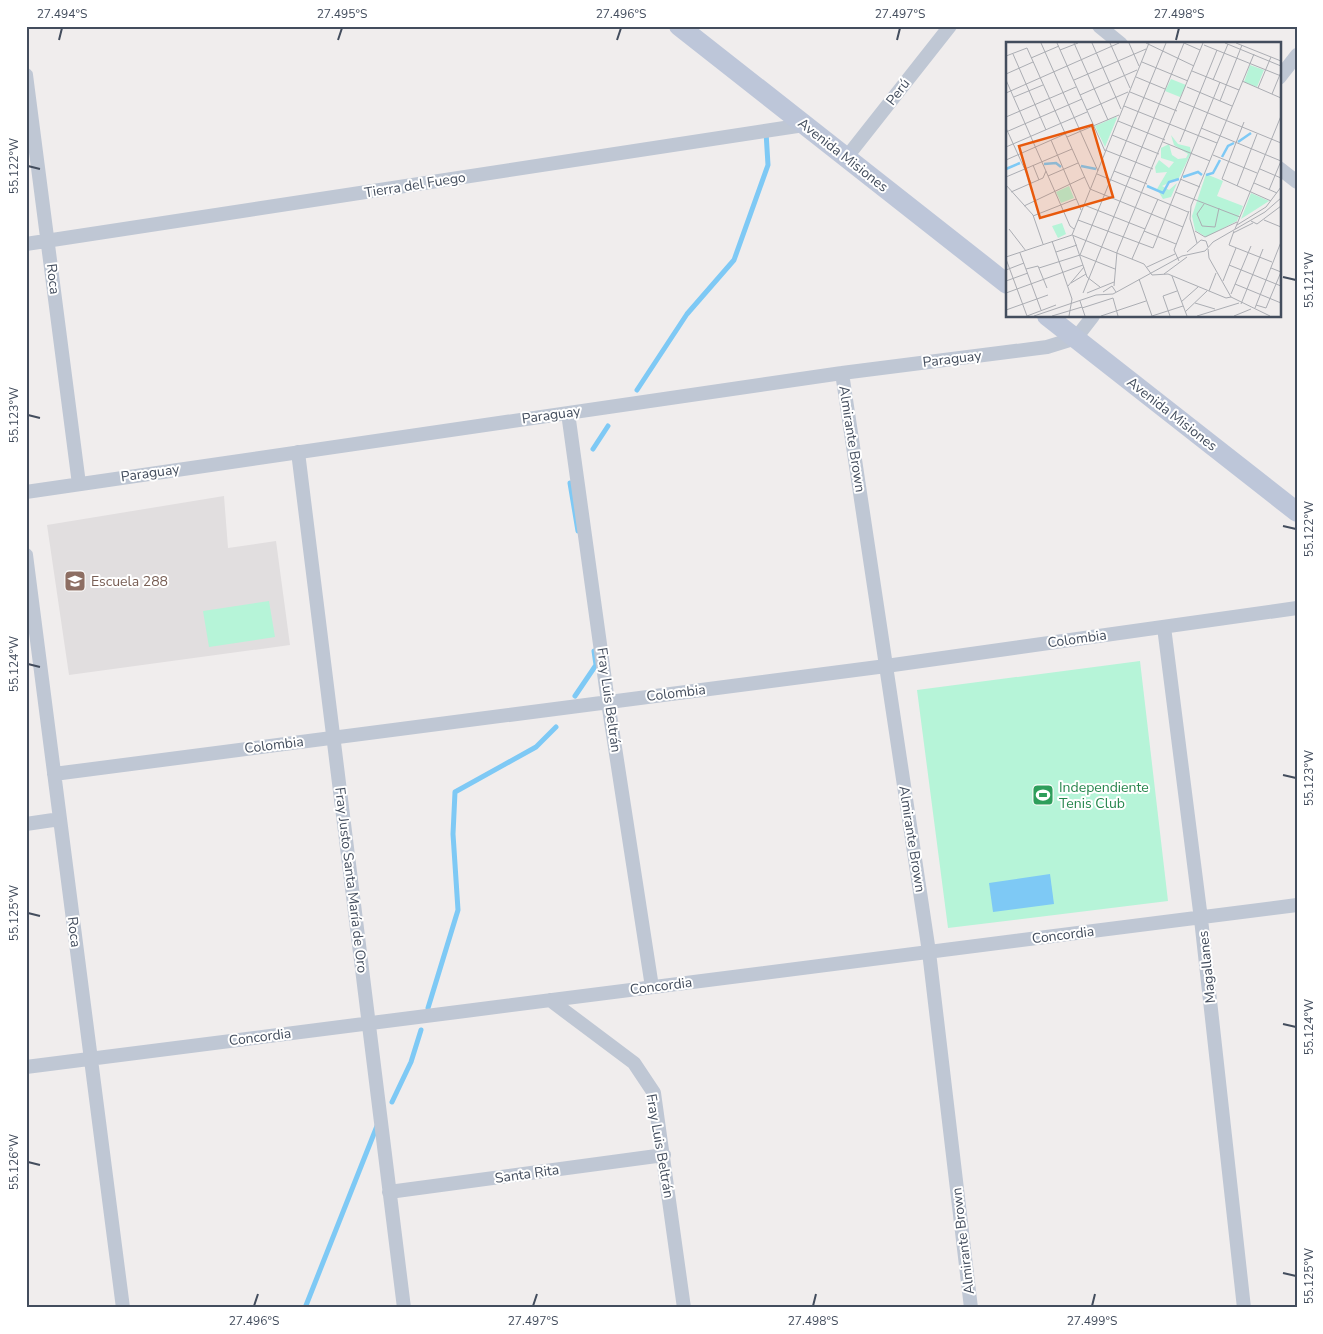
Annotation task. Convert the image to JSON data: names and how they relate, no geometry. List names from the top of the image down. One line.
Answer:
{"streets":{"main road":["Avenida Misiones"],"street":["Perú","Tierra del Fuego","Roca","Paraguay","Almirante Brown","Colombia","Fray Luis Beltrán","Fray Justo Santa María de Oro","Concordia","Magallanes","Santa Rita"]},"crossings":[["Perú","Avenida Misiones"],["Avenida Misiones","Tierra del Fuego"],["Avenida Misiones","Paraguay"],["Tierra del Fuego","Roca"],["Roca","Paraguay"],["Roca","Colombia"],["Roca","Concordia"],["Paraguay","Almirante Brown"],["Paraguay","Fray Luis Beltrán"],["Paraguay","Fray Justo Santa María de Oro"],["Almirante Brown","Colombia"],["Almirante Brown","Concordia"],["Colombia","Fray Luis Beltrán"],["Colombia","Fray Justo Santa María de Oro"],["Colombia","Magallanes"],["Fray Luis Beltrán","Concordia"],["Fray Luis Beltrán","Santa Rita"],["Fray Justo Santa María de Oro","Concordia"],["Fray Justo Santa María de Oro","Santa Rita"],["Concordia","Magallanes"]],"places":{"school or university":["Escuela 288"],"sports":["Independiente Tenis Club"]},"coordinates":["27.494°S","27.495°S","27.496°S","27.497°S","27.498°S","55.122°W","55.121°W","55.123°W","55.124°W","55.125°W","55.126°W","27.499°S"]}
